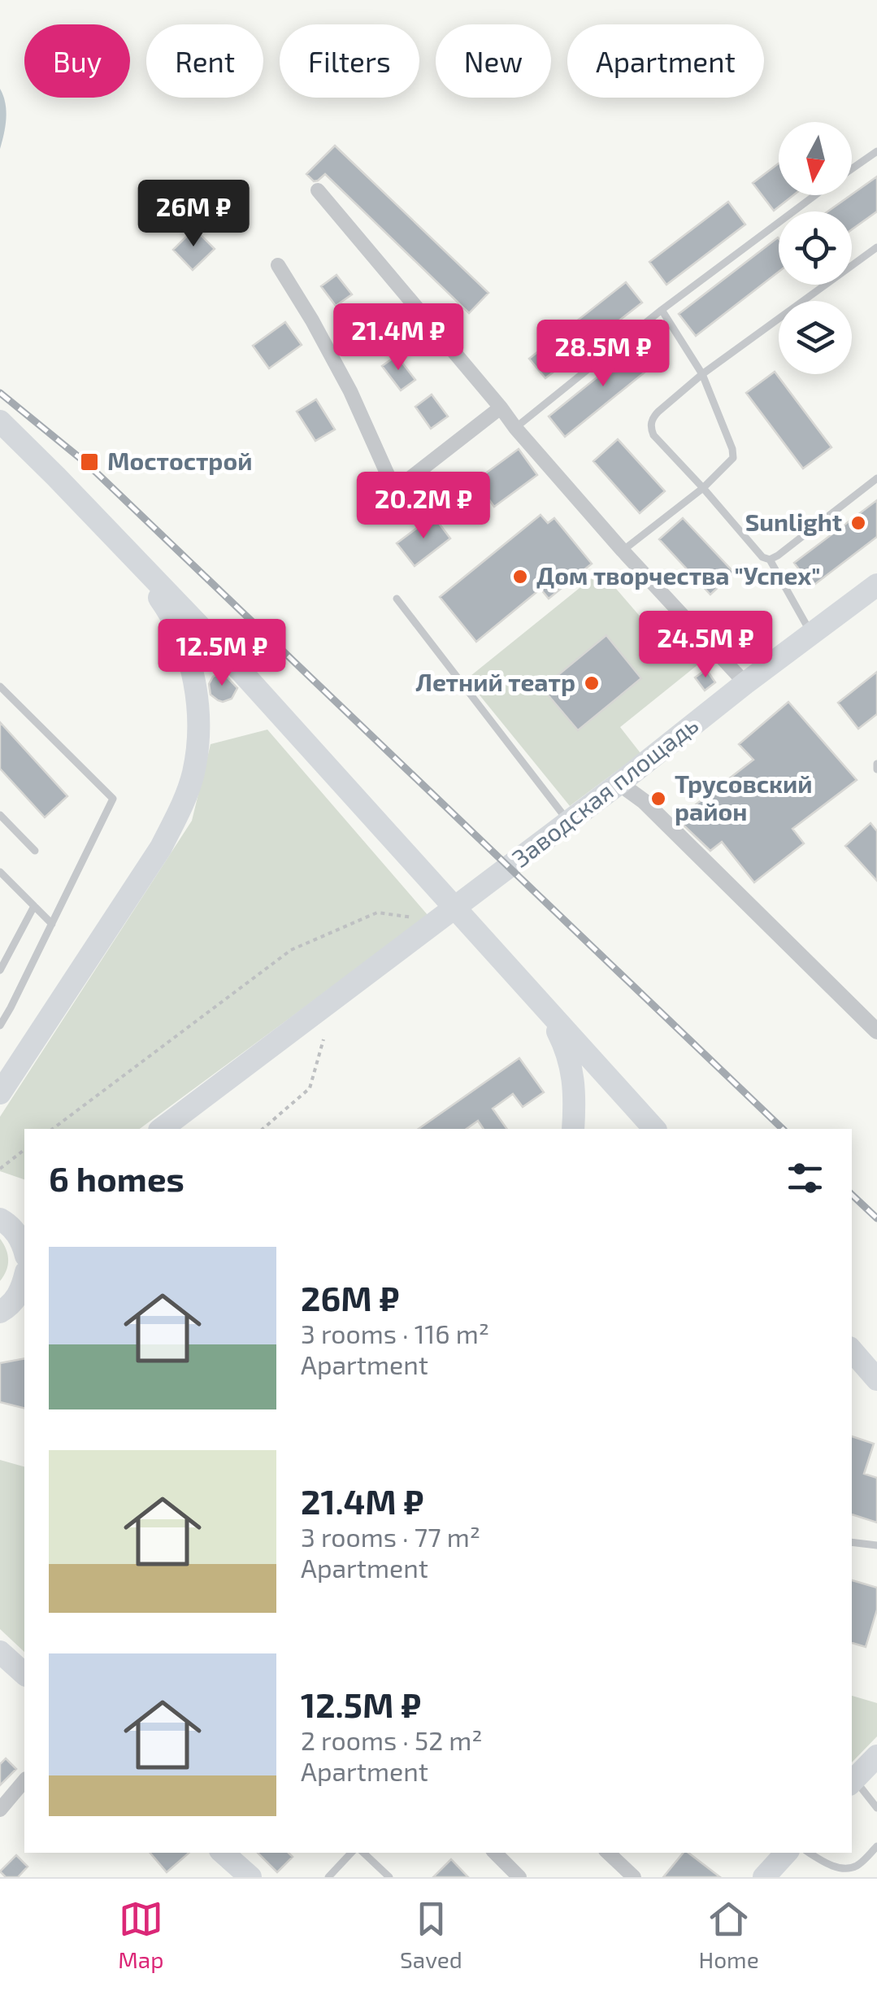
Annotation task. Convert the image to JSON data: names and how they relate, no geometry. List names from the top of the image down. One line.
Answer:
{"streets":{"main road":["Заводская площадь"]},"places":{"transit":["Мостострой"],"other":["Sunlight","Дом творчества \"Успех\"","Летний театр","Трусовский район"]},"north":"bottom","page":{"chip":["Buy","Rent","Filters","New","Apartment"],"price":["26M ₽","21.4M ₽","28.5M ₽","20.2M ₽","24.5M ₽","12.5M ₽"],"heading":"6 homes","list":[{"name":"26M ₽","note":"3 rooms · 116 m² · Apartment"},{"name":"21.4M ₽","note":"3 rooms · 77 m² · Apartment"},{"name":"12.5M ₽","note":"2 rooms · 52 m² · Apartment"}],"tabs":["Map","Saved","Home"]}}
